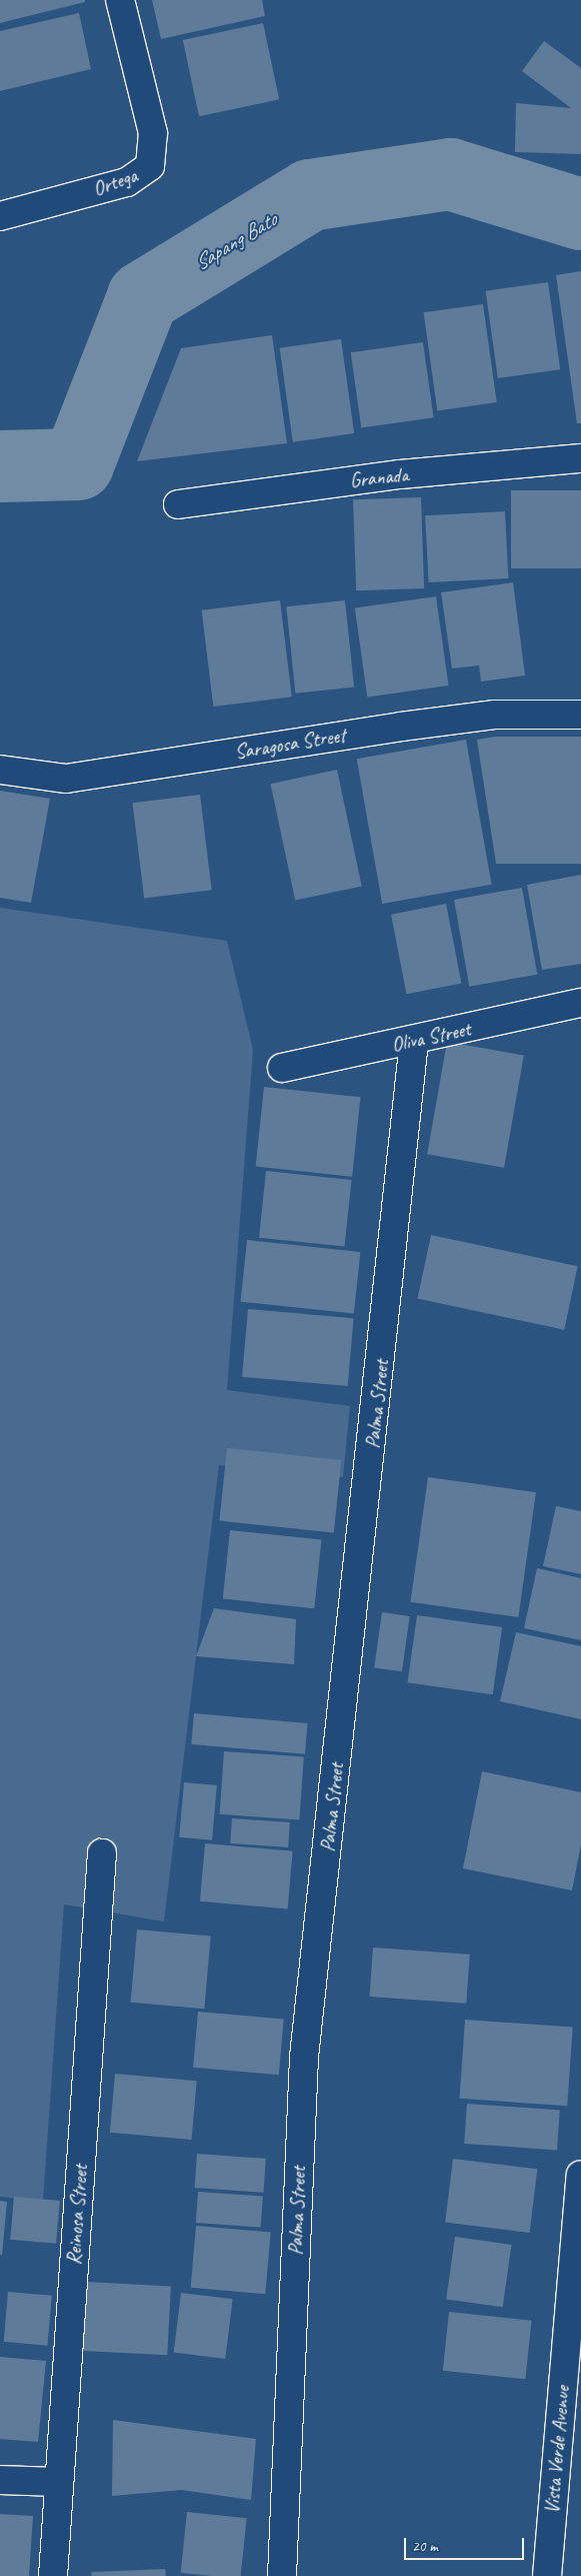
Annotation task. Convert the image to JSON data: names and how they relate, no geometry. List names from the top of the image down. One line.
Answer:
{"streets":{"street":["Ortega","Granada","Saragosa Street","Oliva Street","Palma Street","Reinosa Street","Vista Verde Avenue"]},"crossings":[["Oliva Street","Palma Street"]],"water":["Sapang Bato"],"scale_bar":"20 m"}
